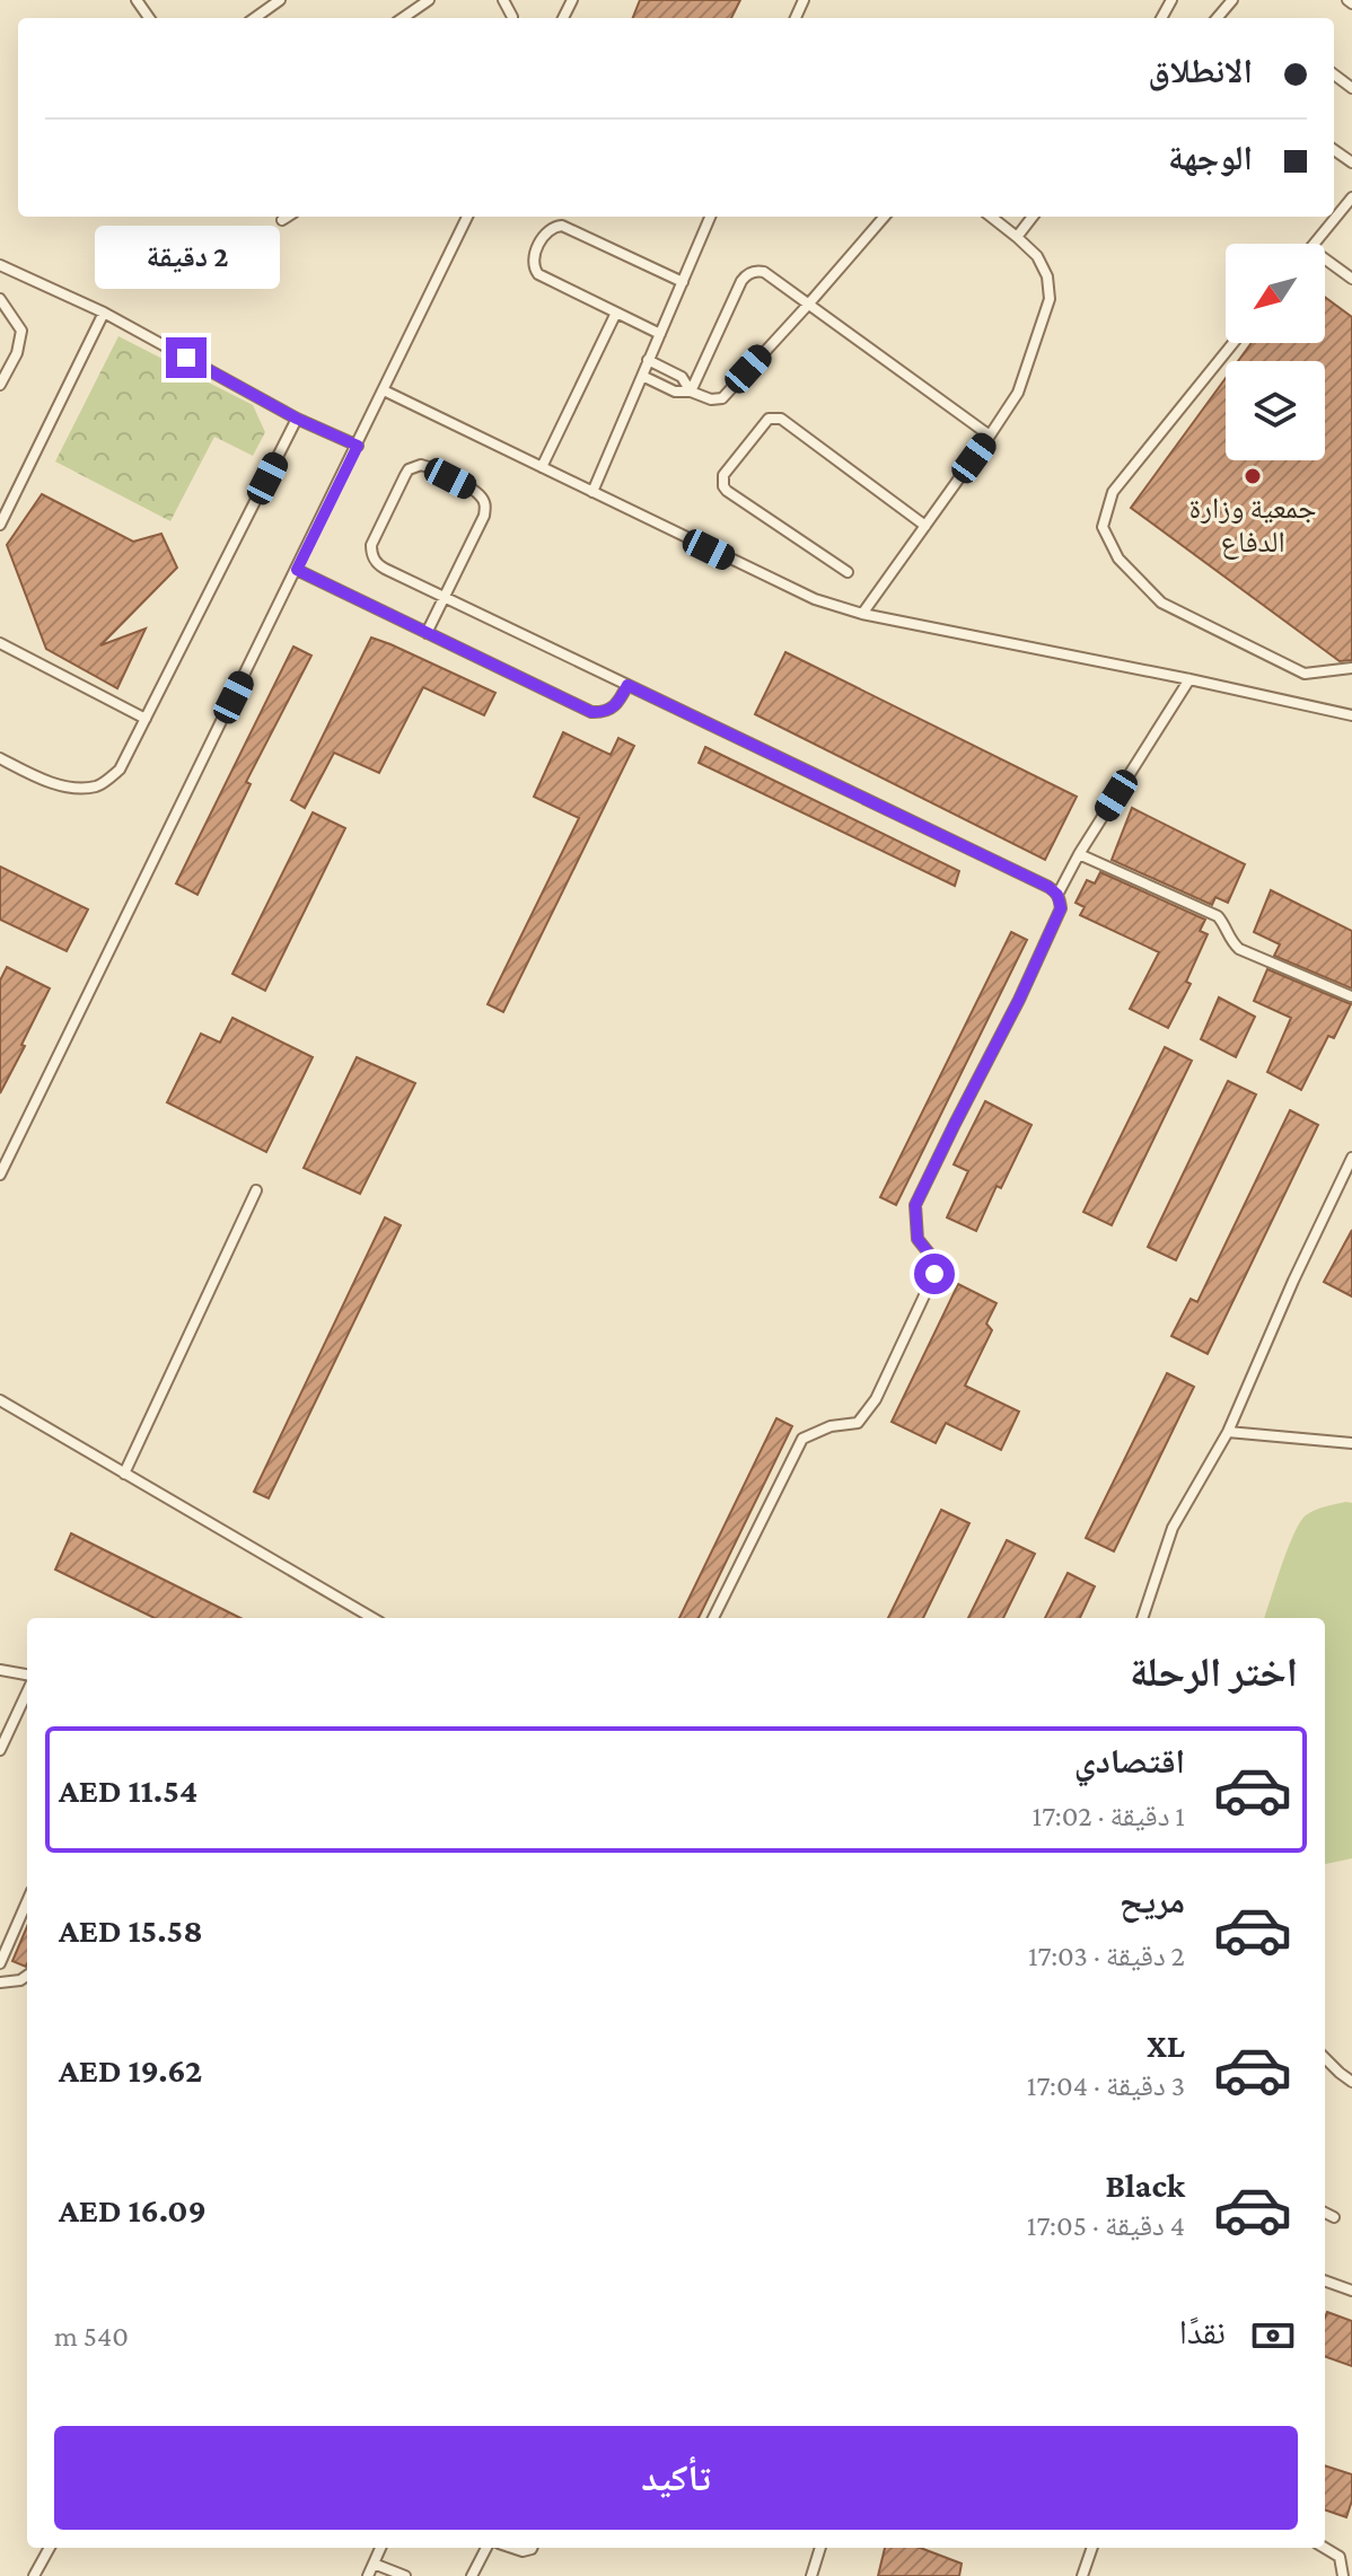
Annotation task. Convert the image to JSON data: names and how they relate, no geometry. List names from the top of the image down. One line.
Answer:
{"places":["جمعية وزارة الدفاع"],"north":"bottom left","page":{"banner":["الانطلاق","الوجهة"],"bubble":"2 دقيقة","heading":"اختر الرحلة","list":[{"name":"اقتصادي","note":"1 دقيقة · 17:02","value":"AED 11.54"},{"name":"مريح","note":"2 دقيقة · 17:03","value":"AED 15.58"},{"name":"XL","note":"3 دقيقة · 17:04","value":"AED 19.62"},{"name":"Black","note":"4 دقيقة · 17:05","value":"AED 16.09"}],"pay":["نقدًا","540 m"],"buttons":"تأكيد"}}
